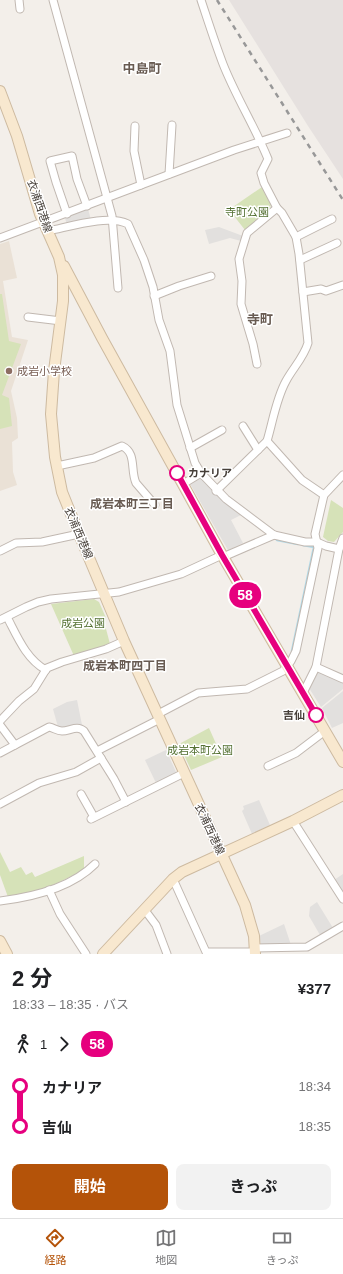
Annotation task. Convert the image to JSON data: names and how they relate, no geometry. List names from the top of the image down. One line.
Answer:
{"streets":{"street":["衣浦西港線"]},"districts":["中島町","寺町","成岩本町三丁目","成岩本町四丁目"],"parks":["寺町公園","成岩公園","成岩本町公園"],"places":["成岩小学校","カナリア","吉仙"],"lines":["bus line 58"],"page":{"on_map":"58","heading":["2 分","18:33 – 18:35 · バス","¥377"],"legs":["1","58"],"list":[{"name":"カナリア","value":"18:34"},{"name":"吉仙","value":"18:35"}],"buttons":["開始","きっぷ"],"tabs":["経路","地図","きっぷ"]}}
